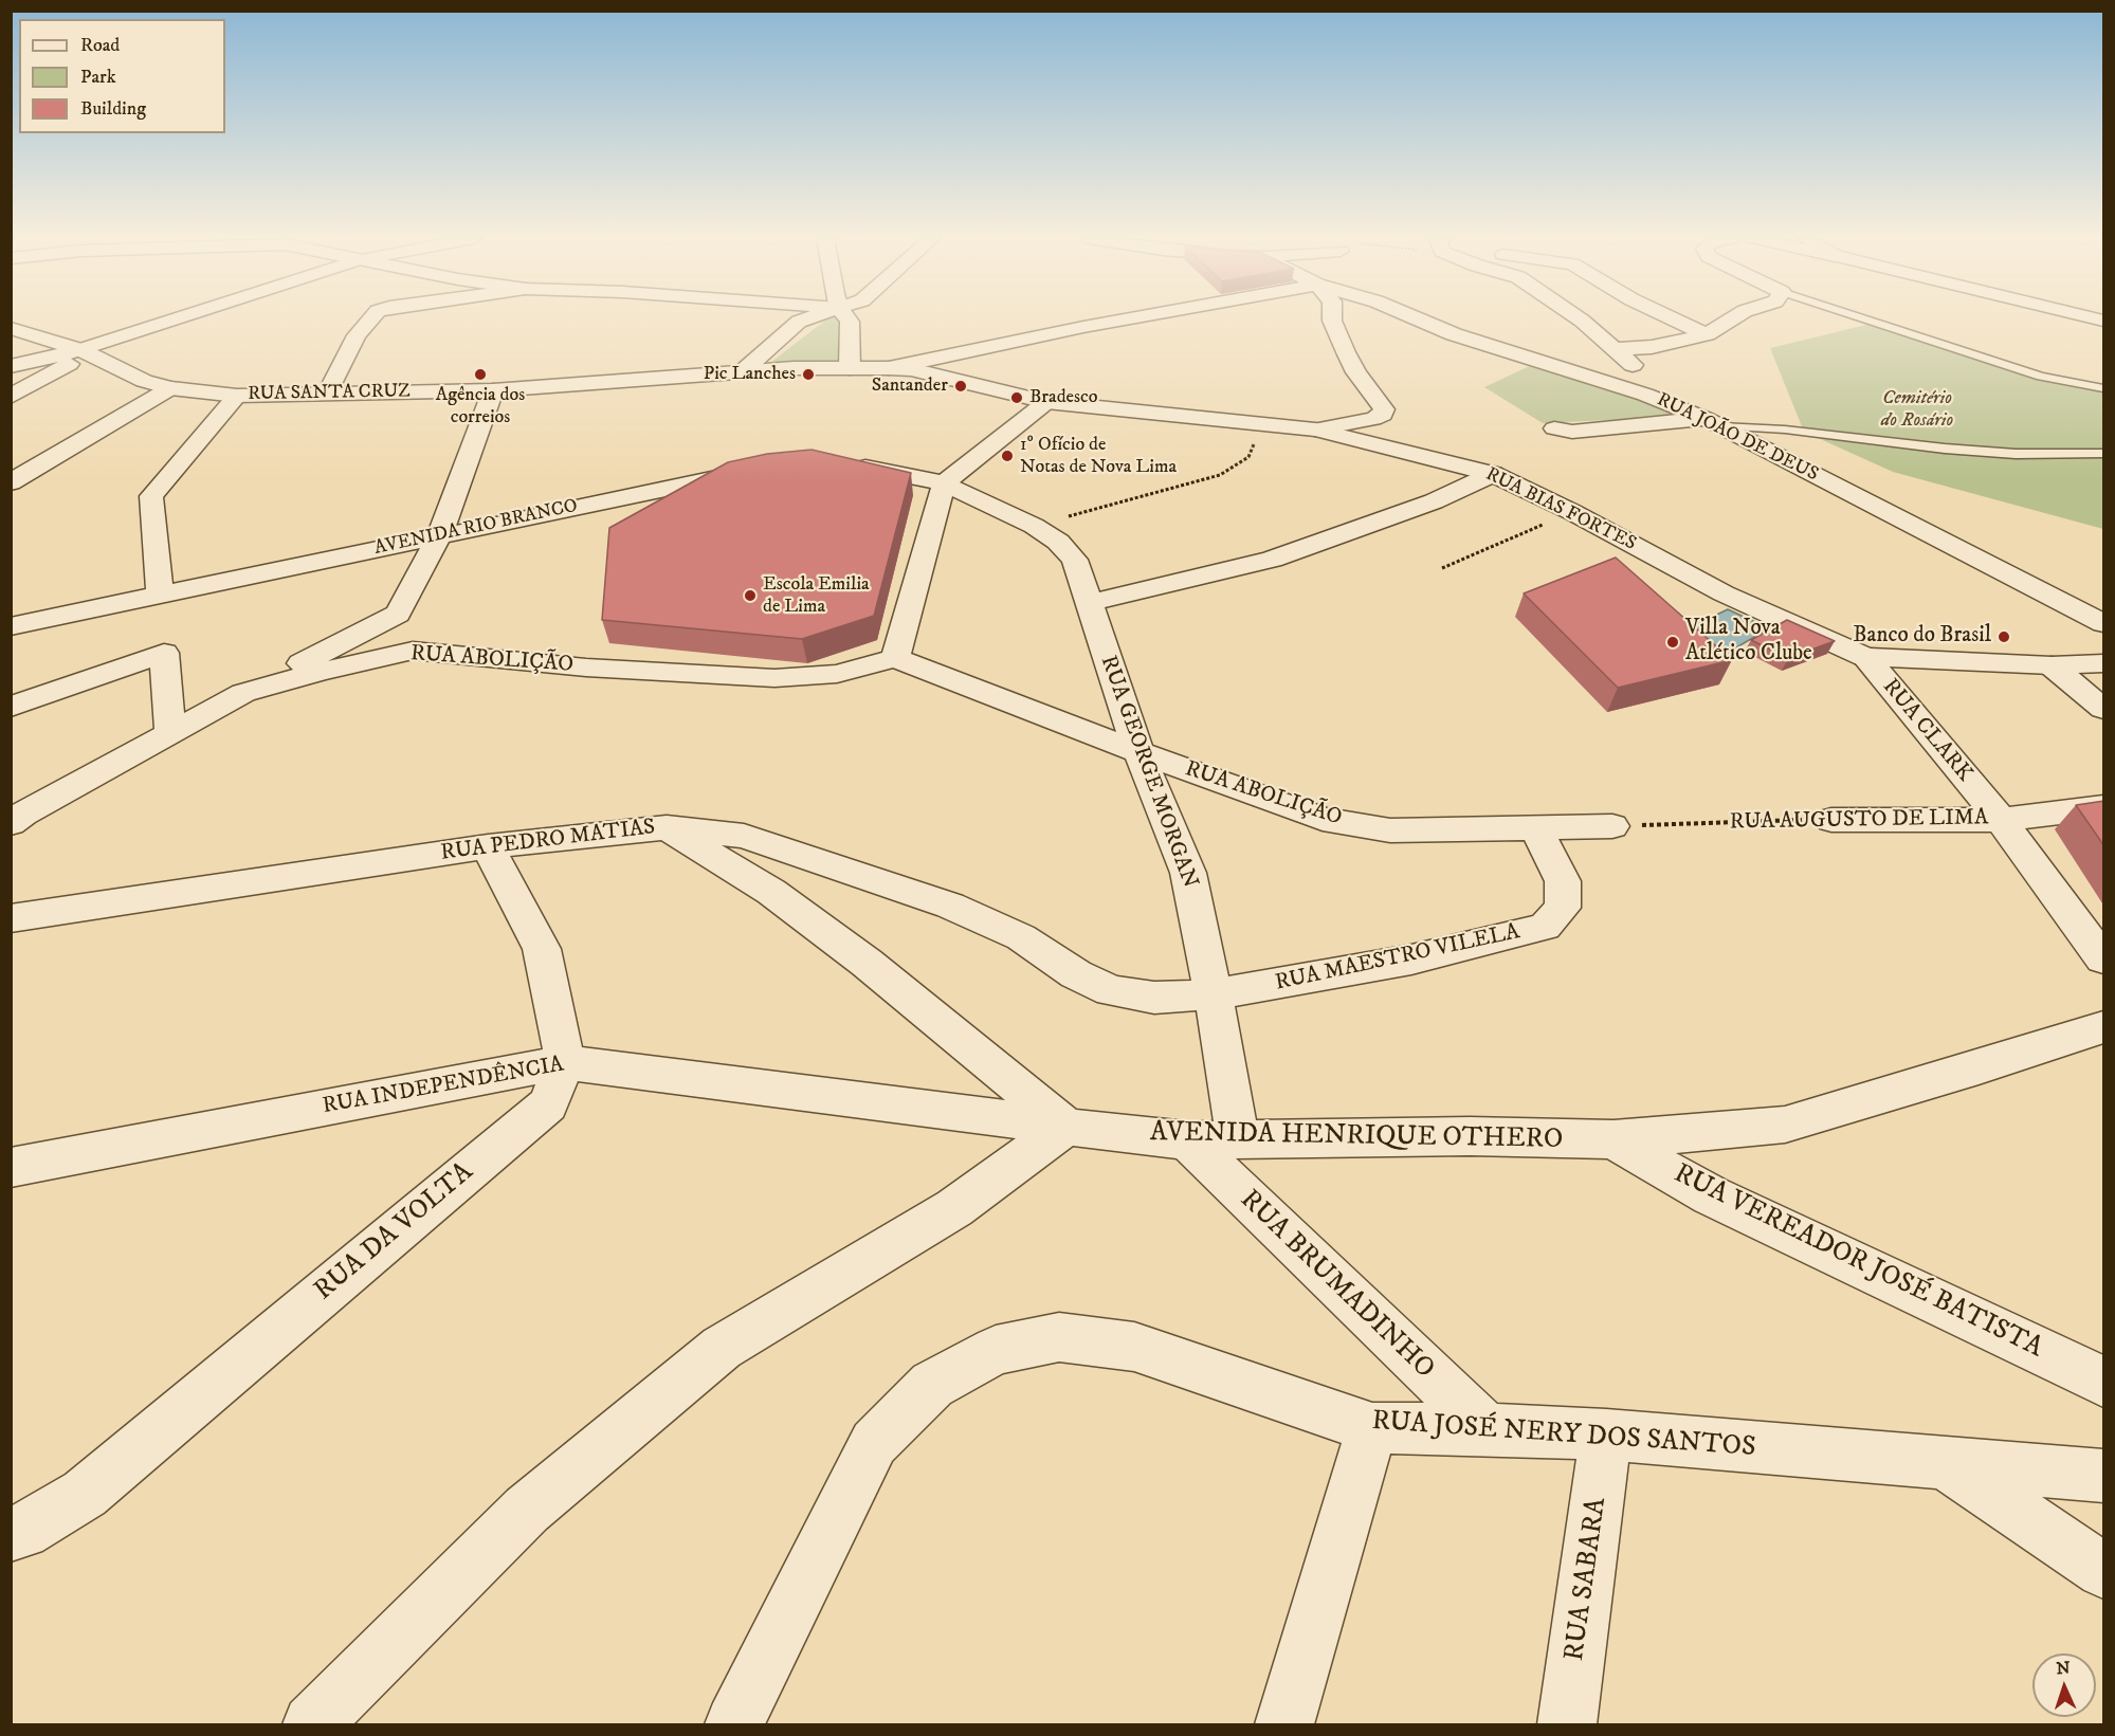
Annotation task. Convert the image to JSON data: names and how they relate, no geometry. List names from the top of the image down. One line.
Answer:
{"streets":{"street":["RUA SANTA CRUZ","RUA JOÃO DE DEUS","RUA BIAS FORTES","AVENIDA RIO BRANCO","RUA ABOLIÇÃO","RUA CLARK","RUA GEORGE MORGAN","RUA AUGUSTO DE LIMA","RUA PEDRO MATIAS","RUA MAESTRO VILELA","RUA INDEPENDÊNCIA","AVENIDA HENRIQUE OTHERO","RUA DA VOLTA","RUA VEREADOR JOSÉ BATISTA","RUA BRUMADINHO","RUA JOSÉ NERY DOS SANTOS","RUA SABARA"]},"crossings":[["RUA SANTA CRUZ","RUA BIAS FORTES"],["RUA BIAS FORTES","RUA CLARK"],["RUA ABOLIÇÃO","RUA GEORGE MORGAN"],["RUA ABOLIÇÃO","RUA AUGUSTO DE LIMA"],["RUA ABOLIÇÃO","RUA MAESTRO VILELA"],["RUA CLARK","RUA AUGUSTO DE LIMA"],["RUA GEORGE MORGAN","RUA MAESTRO VILELA"],["RUA GEORGE MORGAN","AVENIDA HENRIQUE OTHERO"],["RUA PEDRO MATIAS","RUA MAESTRO VILELA"],["RUA PEDRO MATIAS","RUA INDEPENDÊNCIA"],["RUA PEDRO MATIAS","AVENIDA HENRIQUE OTHERO"],["RUA INDEPENDÊNCIA","AVENIDA HENRIQUE OTHERO"],["RUA INDEPENDÊNCIA","RUA DA VOLTA"],["AVENIDA HENRIQUE OTHERO","RUA VEREADOR JOSÉ BATISTA"],["AVENIDA HENRIQUE OTHERO","RUA BRUMADINHO"],["RUA BRUMADINHO","RUA JOSÉ NERY DOS SANTOS"],["RUA JOSÉ NERY DOS SANTOS","RUA SABARA"]],"parks":["Cemitério do Rosário"],"places":["Agência dos correios","Pic Lanches","Santander","Bradesco","1º Ofício de Notas de Nova Lima","Escola Emilia de Lima","Banco do Brasil","Villa Nova Atlético Clube"],"legend":["Road","Park","Building"],"north":"top"}
